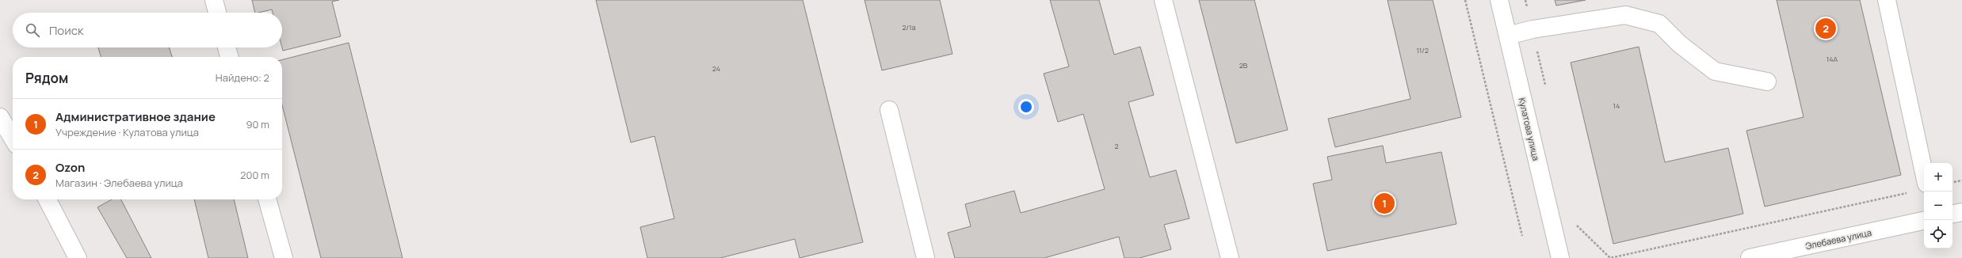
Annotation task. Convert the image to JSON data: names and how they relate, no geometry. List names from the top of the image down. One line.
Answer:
{"streets":{"main road":["Кулатова улица","Элебаева улица"]},"house_numbers":["2/1а","11/2","14А","2В","24","14","2"],"page":{"search":"Поиск","pins":["2","1"],"heading":["Рядом","Найдено: 2"],"list":[{"mark":"1","name":"Административное здание","note":"Учреждение · Кулатова улица","value":"90 m"},{"mark":"2","name":"Ozon","note":"Магазин · Элебаева улица","value":"200 m"}],"map_buttons":["+","−"]}}
